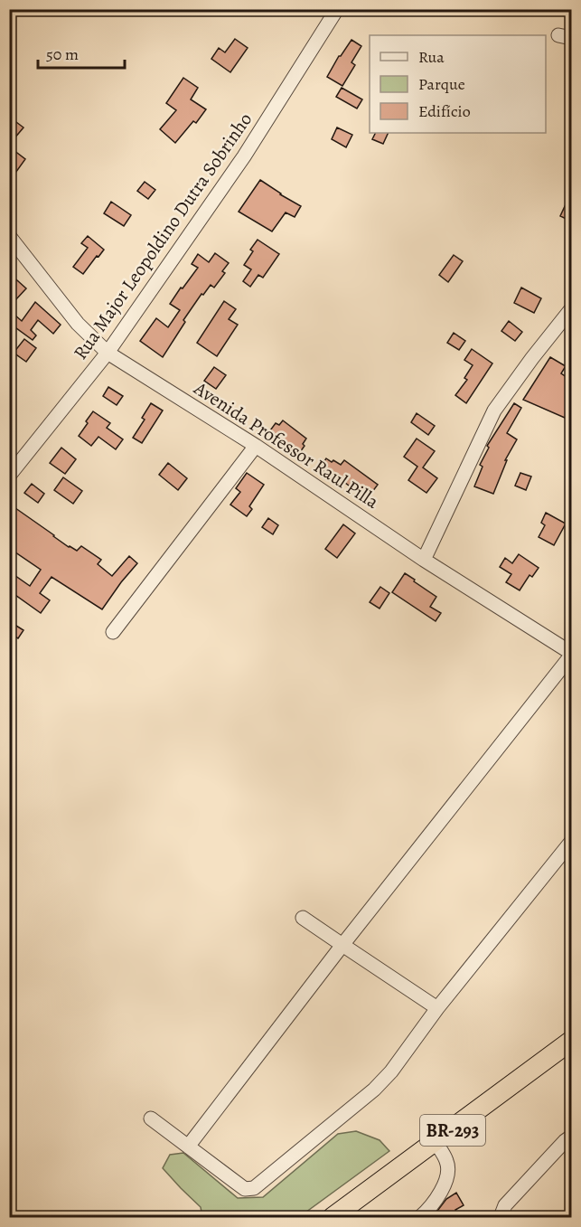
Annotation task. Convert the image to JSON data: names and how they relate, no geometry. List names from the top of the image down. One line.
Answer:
{"streets":{"highway":["BR-293"],"street":["Rua Major Leopoldino Dutra Sobrinho","Avenida Professor Raul Pilla"]},"crossings":[["Rua Major Leopoldino Dutra Sobrinho","Avenida Professor Raul Pilla"]],"legend":["Rua","Parque","Edifício"],"scale_bar":"50 m"}
